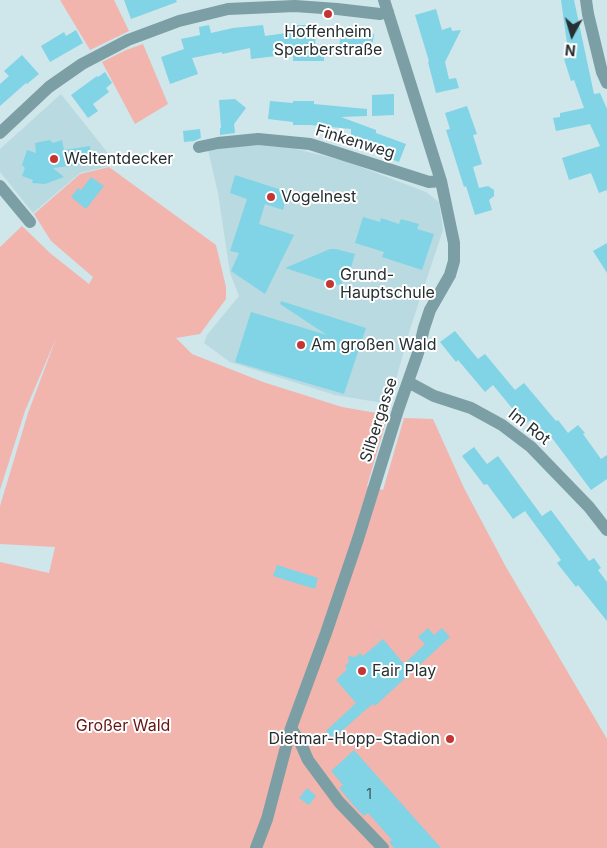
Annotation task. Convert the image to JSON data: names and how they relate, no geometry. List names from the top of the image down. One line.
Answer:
{"streets":{"street":["Finkenweg","Silbergasse","Im Rot"]},"crossings":[["Finkenweg","Silbergasse"],["Silbergasse","Im Rot"]],"parks":["Großer Wald"],"places":["Hoffenheim Sperberstraße","Weltentdecker","Vogelnest","Grund- Hauptschule","Am großen Wald","Fair Play","Dietmar-Hopp-Stadion"],"house_numbers":["1"],"north":"bottom"}
